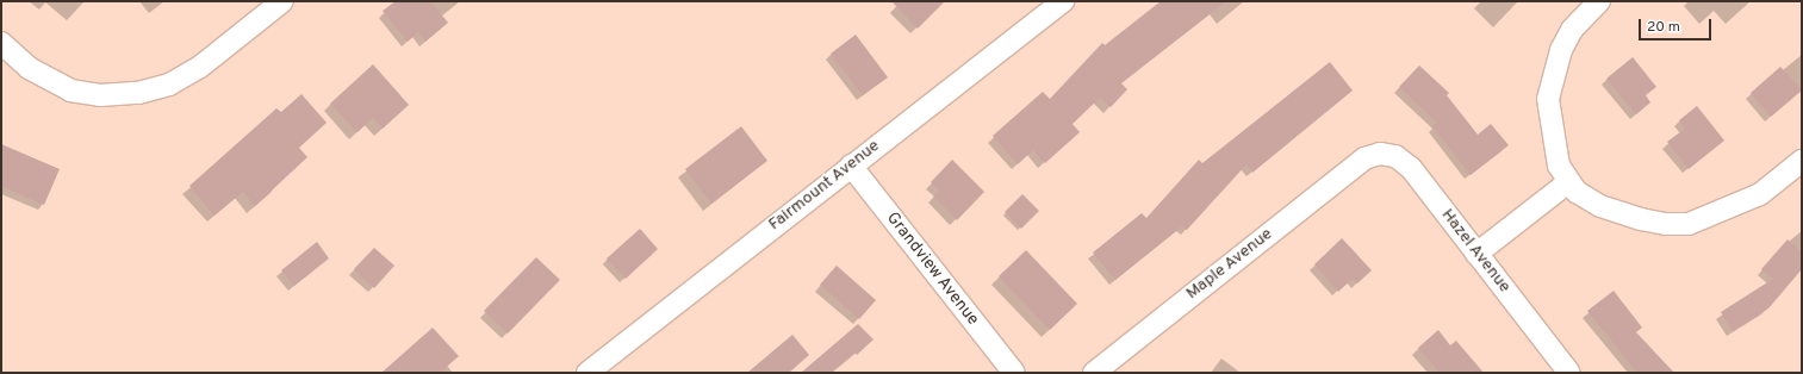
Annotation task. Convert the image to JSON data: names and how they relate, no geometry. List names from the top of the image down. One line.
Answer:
{"streets":{"street":["Fairmount Avenue","Hazel Avenue","Maple Avenue","Grandview Avenue"]},"crossings":[["Fairmount Avenue","Grandview Avenue"],["Hazel Avenue","Maple Avenue"]],"scale_bar":"20 m"}
